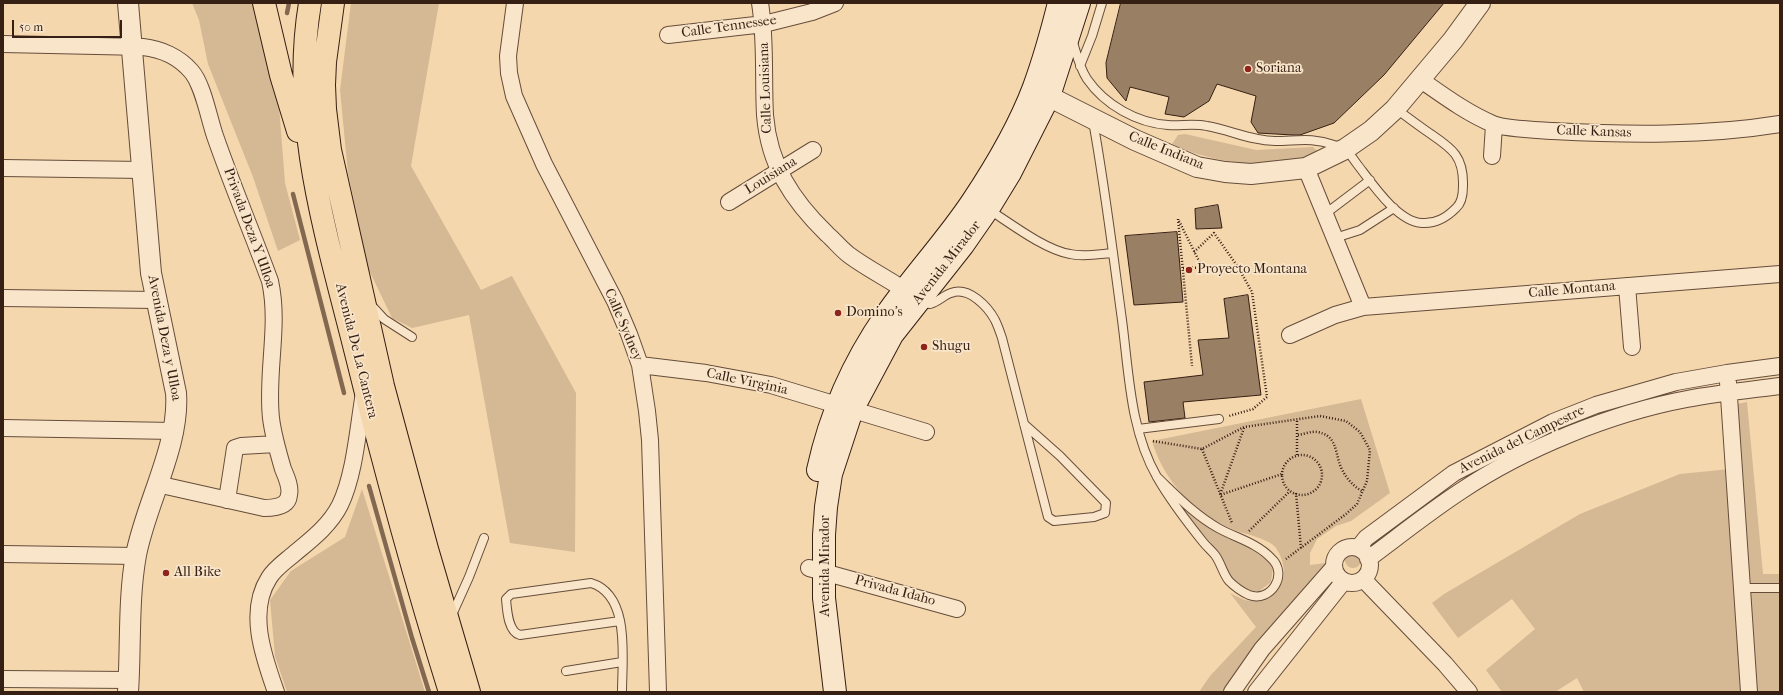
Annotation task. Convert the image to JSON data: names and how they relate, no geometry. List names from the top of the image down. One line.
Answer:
{"streets":{"main road":["Avenida Mirador","Avenida De La Cantera"],"street":["Calle Tennessee","Calle Louisiana","Calle Kansas","Calle Indiana","Louisiana","Privada Deza Y Ulloa","Calle Montana","Calle Sydney","Avenida Deza y Ulloa","Calle Virginia","Avenida del Campestre","Privada Idaho"]},"crossings":[["Calle Tennessee","Calle Louisiana"],["Calle Louisiana","Louisiana"],["Calle Louisiana","Avenida Mirador"],["Calle Kansas","Calle Indiana"],["Calle Indiana","Avenida Mirador"],["Privada Deza Y Ulloa","Avenida Deza y Ulloa"],["Avenida Mirador","Calle Virginia"],["Avenida Mirador","Privada Idaho"],["Calle Sydney","Calle Virginia"]],"places":["Soriana","Proyecto Montana","Domino's","Shugu","All Bike"],"scale_bar":"50 m"}
